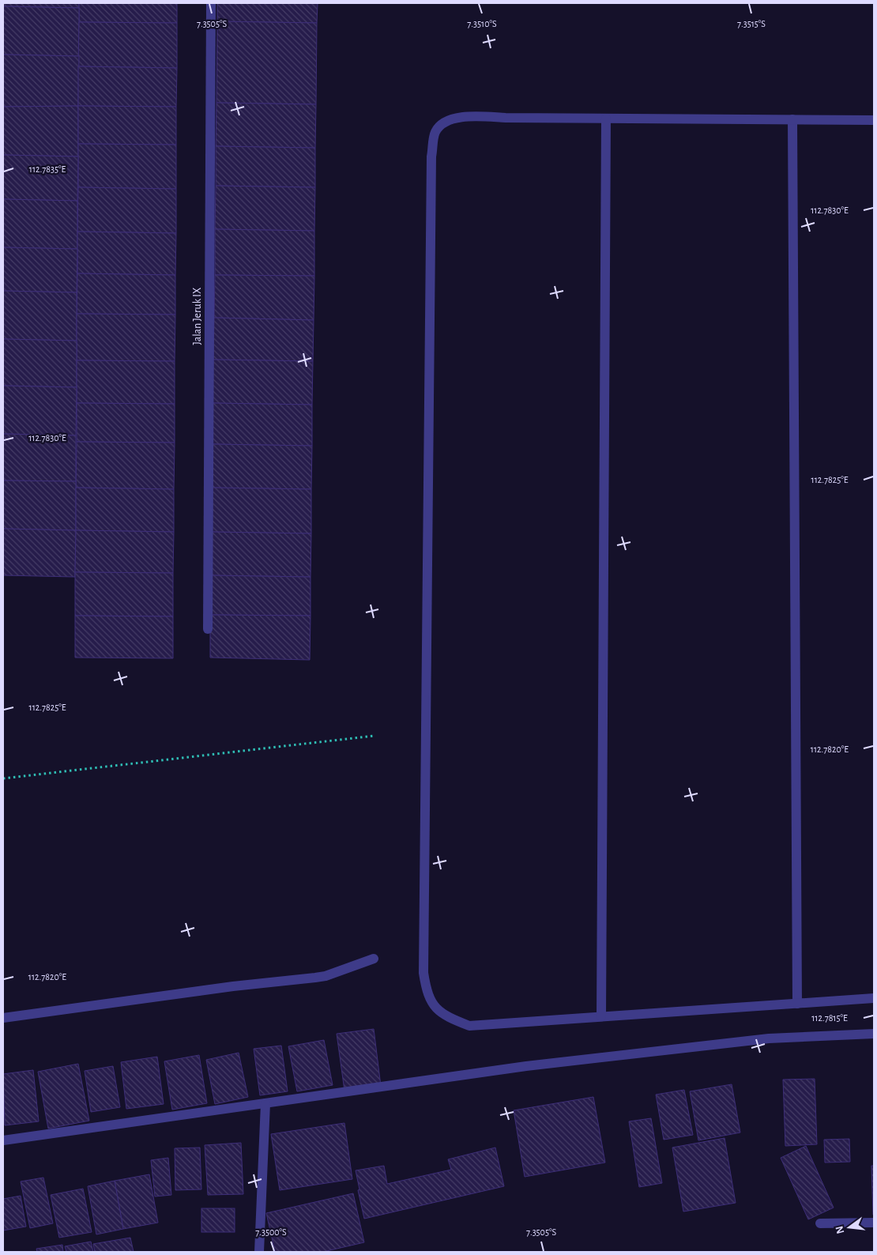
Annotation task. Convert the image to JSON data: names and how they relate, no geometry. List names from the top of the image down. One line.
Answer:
{"streets":{"street":["Jalan Jeruk IX"]},"north":"left","coordinates":["7.3505°S","7.3510°S","7.3515°S","112.7835°E","112.7830°E","112.7825°E","112.7820°E","112.7815°E","7.3500°S"]}
